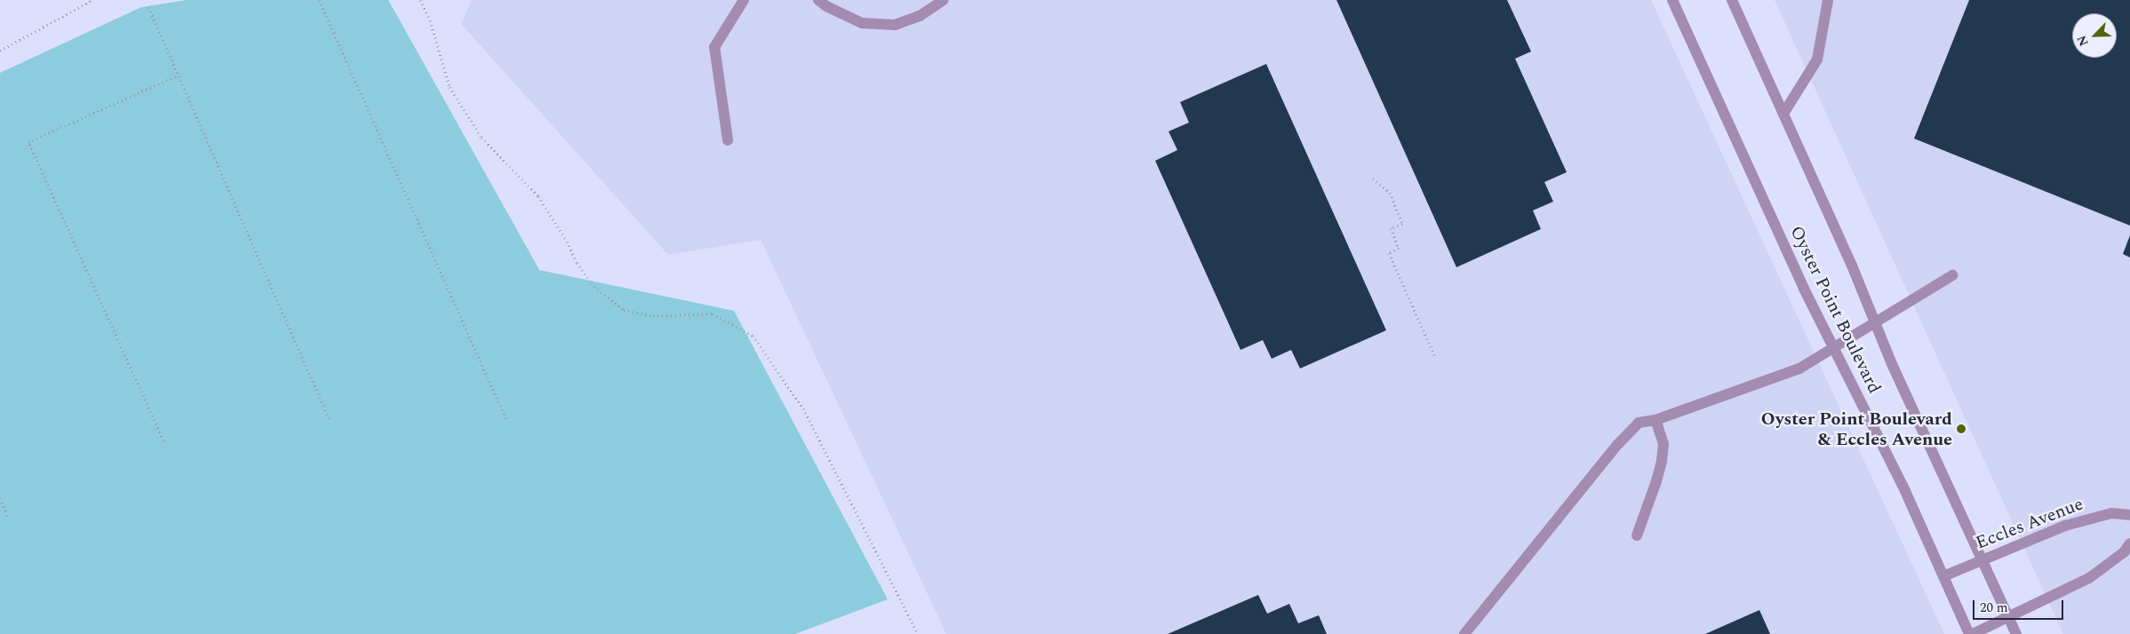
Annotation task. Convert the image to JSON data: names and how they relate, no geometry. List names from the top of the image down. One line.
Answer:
{"streets":{"street":["Oyster Point Boulevard","Eccles Avenue"]},"crossings":[["Oyster Point Boulevard","Eccles Avenue"]],"places":["Oyster Point Boulevard & Eccles Avenue"],"scale_bar":"20 m","north":"bottom left"}
